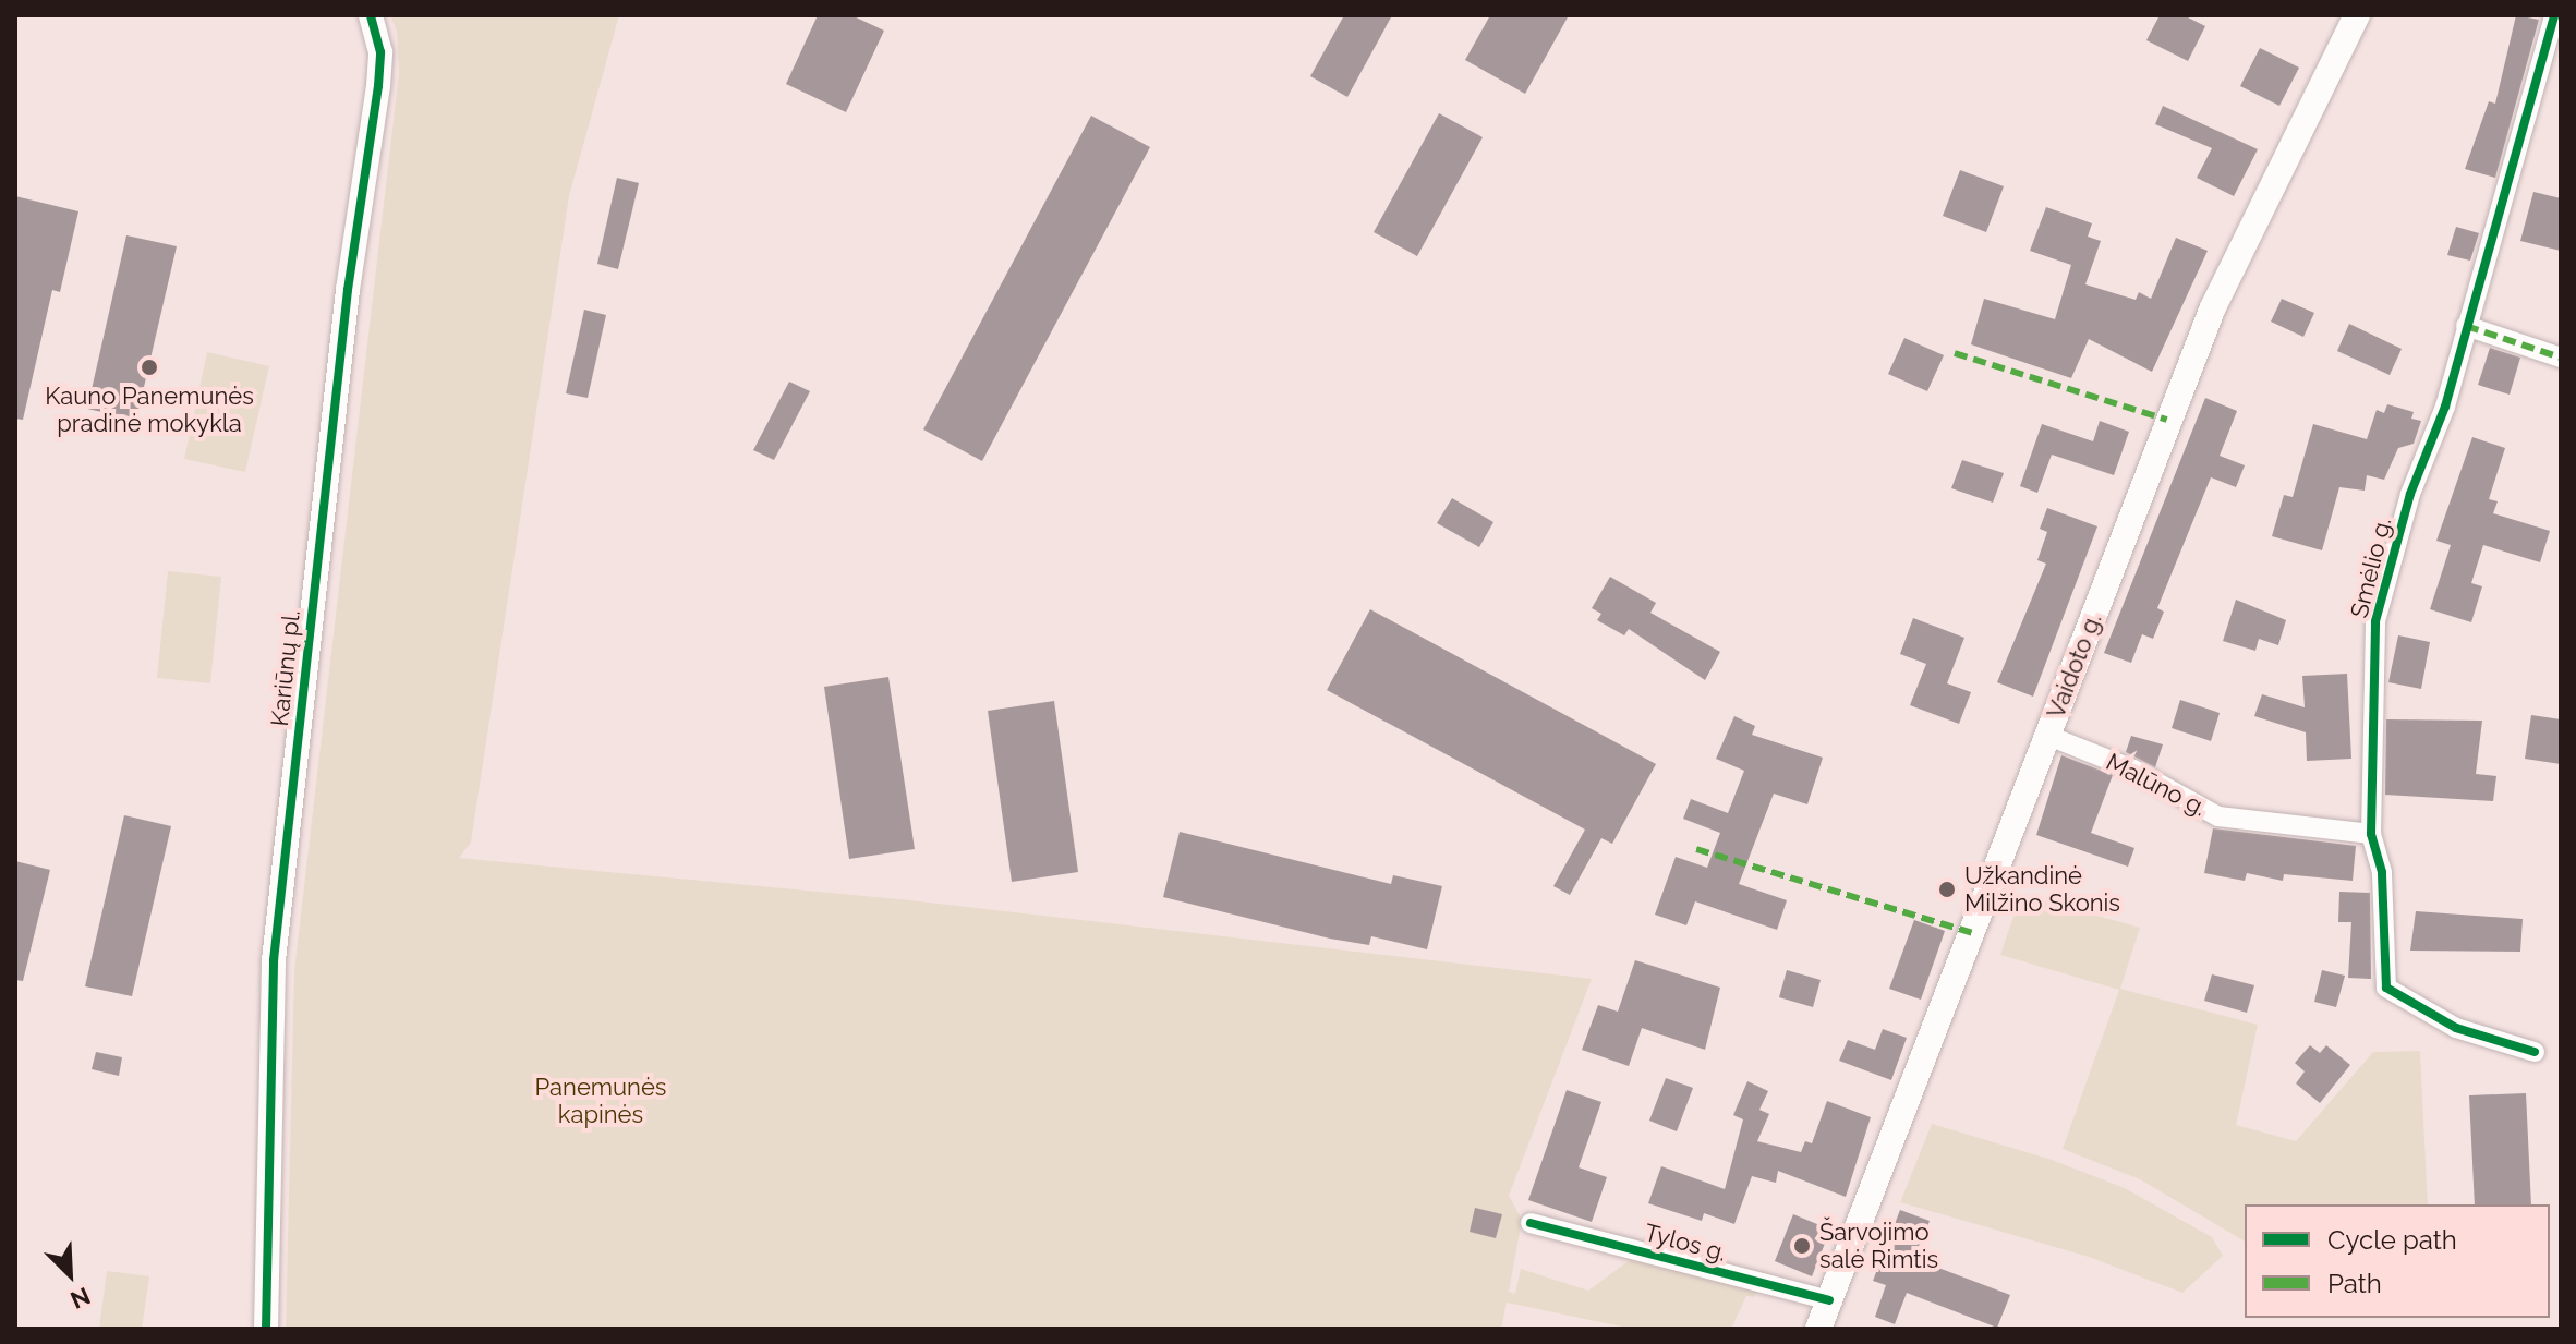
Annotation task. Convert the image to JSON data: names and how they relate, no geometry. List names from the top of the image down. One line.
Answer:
{"streets":{"main road":["Vaidoto g."],"street":["Smėlio g.","Kariūnų pl.","Malūno g.","Tylos g."]},"crossings":[["Smėlio g.","Malūno g."],["Vaidoto g.","Malūno g."],["Vaidoto g.","Tylos g."]],"parks":["Panemunės kapinės"],"places":["Kauno Panemunės pradinė mokykla","Užkandinė Milžino Skonis","Šarvojimo salė Rimtis"],"legend":["Cycle path","Path"],"north":"bottom right"}
